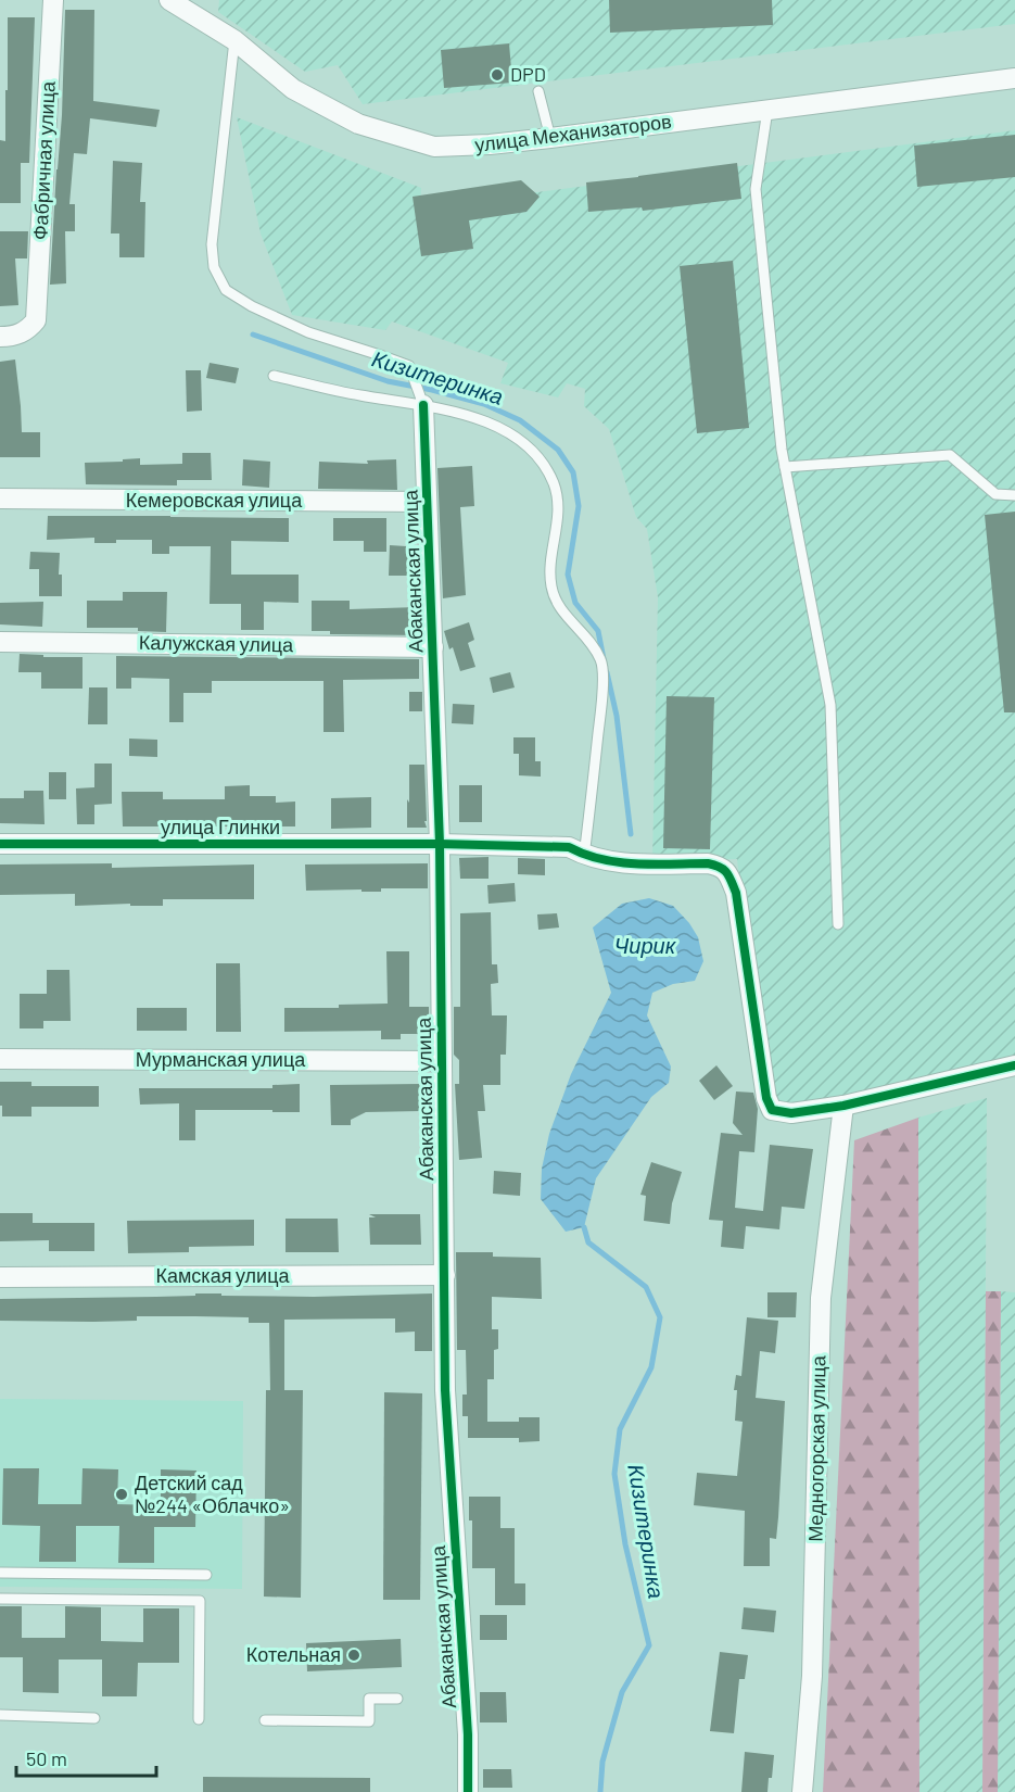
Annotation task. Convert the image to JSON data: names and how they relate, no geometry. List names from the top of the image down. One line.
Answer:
{"streets":{"street":["улица Механизаторов","Фабричная улица","Кемеровская улица","Абаканская улица","Калужская улица","улица Глинки","Мурманская улица","Камская улица","Медногорская улица"]},"crossings":[["улица Механизаторов","Абаканская улица"],["Кемеровская улица","Абаканская улица"],["Абаканская улица","Калужская улица"],["Абаканская улица","улица Глинки"],["Абаканская улица","Мурманская улица"],["Абаканская улица","Камская улица"],["улица Глинки","Медногорская улица"]],"water":["Кизитеринка","Чирик"],"places":["DPD","Детский сад №244 «Облачко»","Котельная"],"scale_bar":"50 m"}
